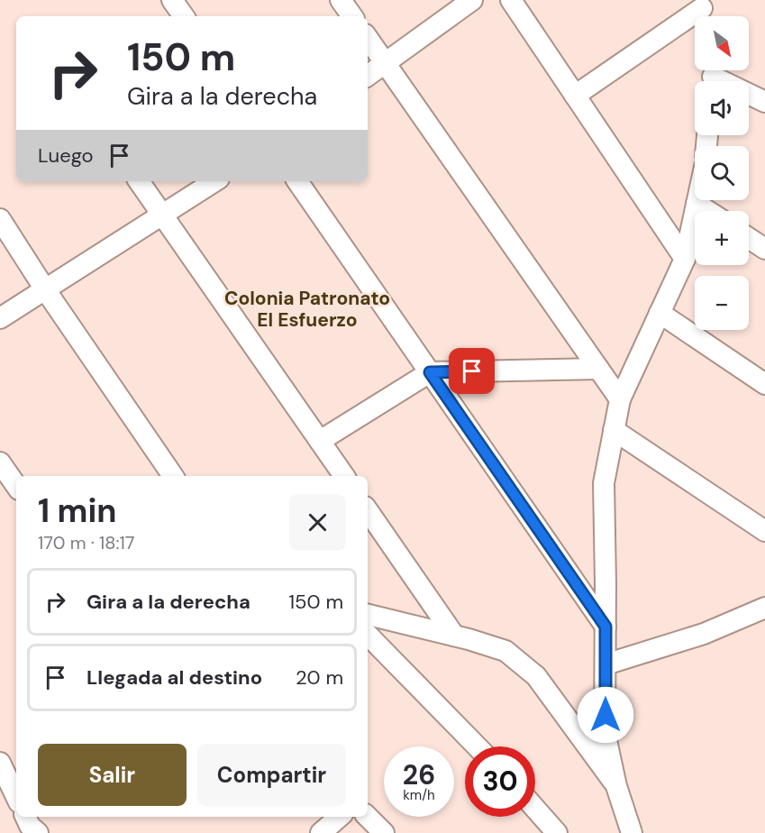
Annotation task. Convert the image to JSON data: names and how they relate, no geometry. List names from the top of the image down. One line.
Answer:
{"districts":["Colonia Patronato El Esfuerzo"],"north":"bottom right","page":{"map_buttons":["+","−"],"turn":["150 m","Gira a la derecha"],"then":"Luego","heading":["1 min","170 m · 18:17"],"list":[{"name":"Gira a la derecha","value":"150 m"},{"name":"Llegada al destino","value":"20 m"}],"buttons":["Salir","Compartir"],"speed":"26 km/h","limit":"30"}}
